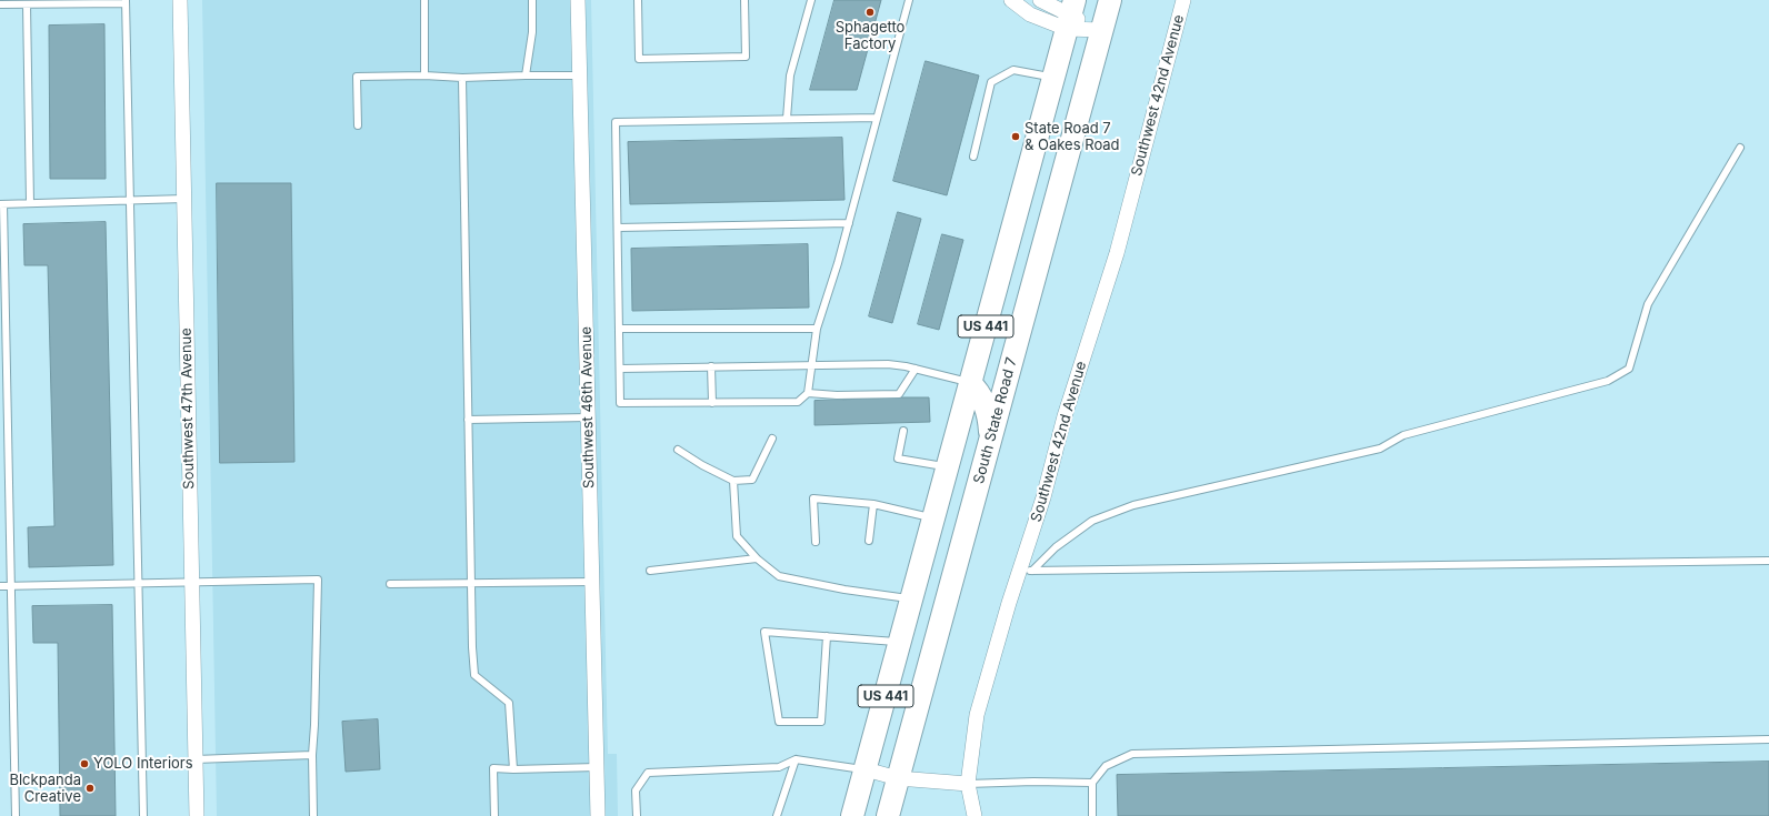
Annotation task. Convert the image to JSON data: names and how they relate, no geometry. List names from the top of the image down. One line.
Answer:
{"streets":{"main road":["US 441","South State Road 7"],"street":["Southwest 42nd Avenue","Southwest 46th Avenue","Southwest 47th Avenue"]},"places":["Sphagetto Factory","State Road 7 & Oakes Road","YOLO Interiors","Blckpanda Creative"]}
